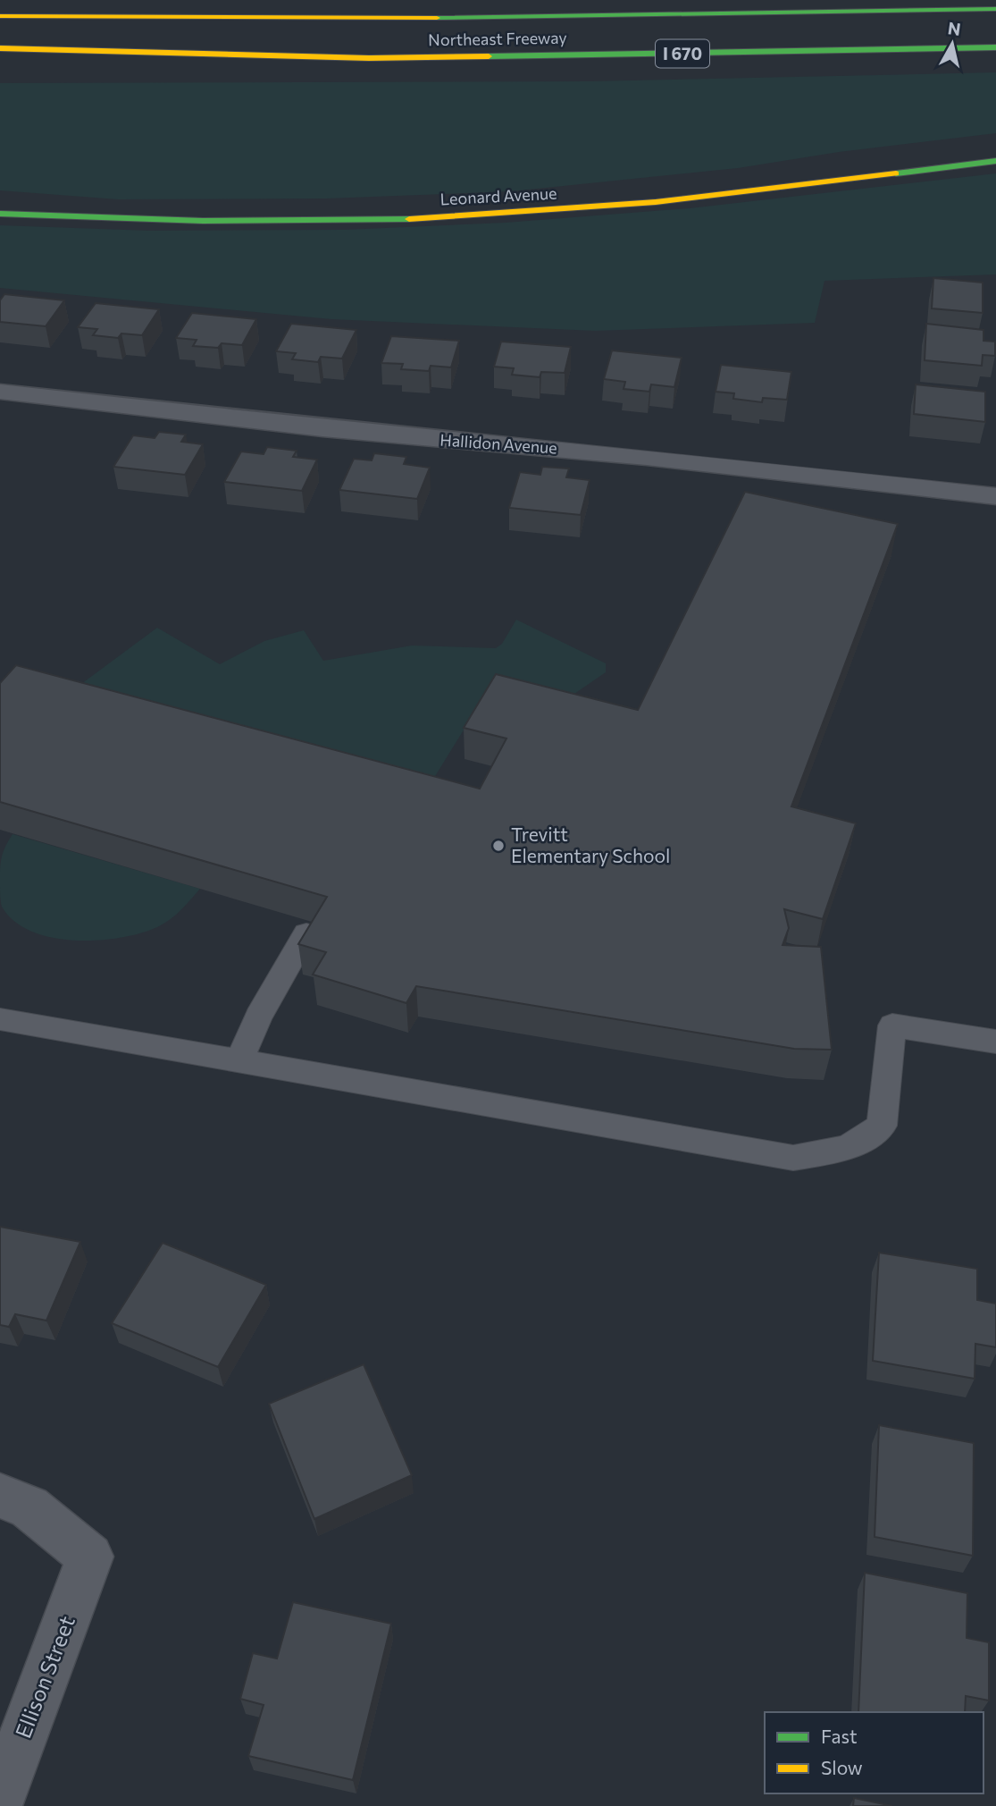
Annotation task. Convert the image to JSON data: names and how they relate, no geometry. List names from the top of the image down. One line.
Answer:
{"streets":{"main road":["Northeast Freeway","I 670","Leonard Avenue"],"street":["Hallidon Avenue","Ellison Street"]},"crossings":[["Northeast Freeway","I 670"]],"places":["Trevitt Elementary School"],"legend":["Fast","Slow"],"north":"top"}
